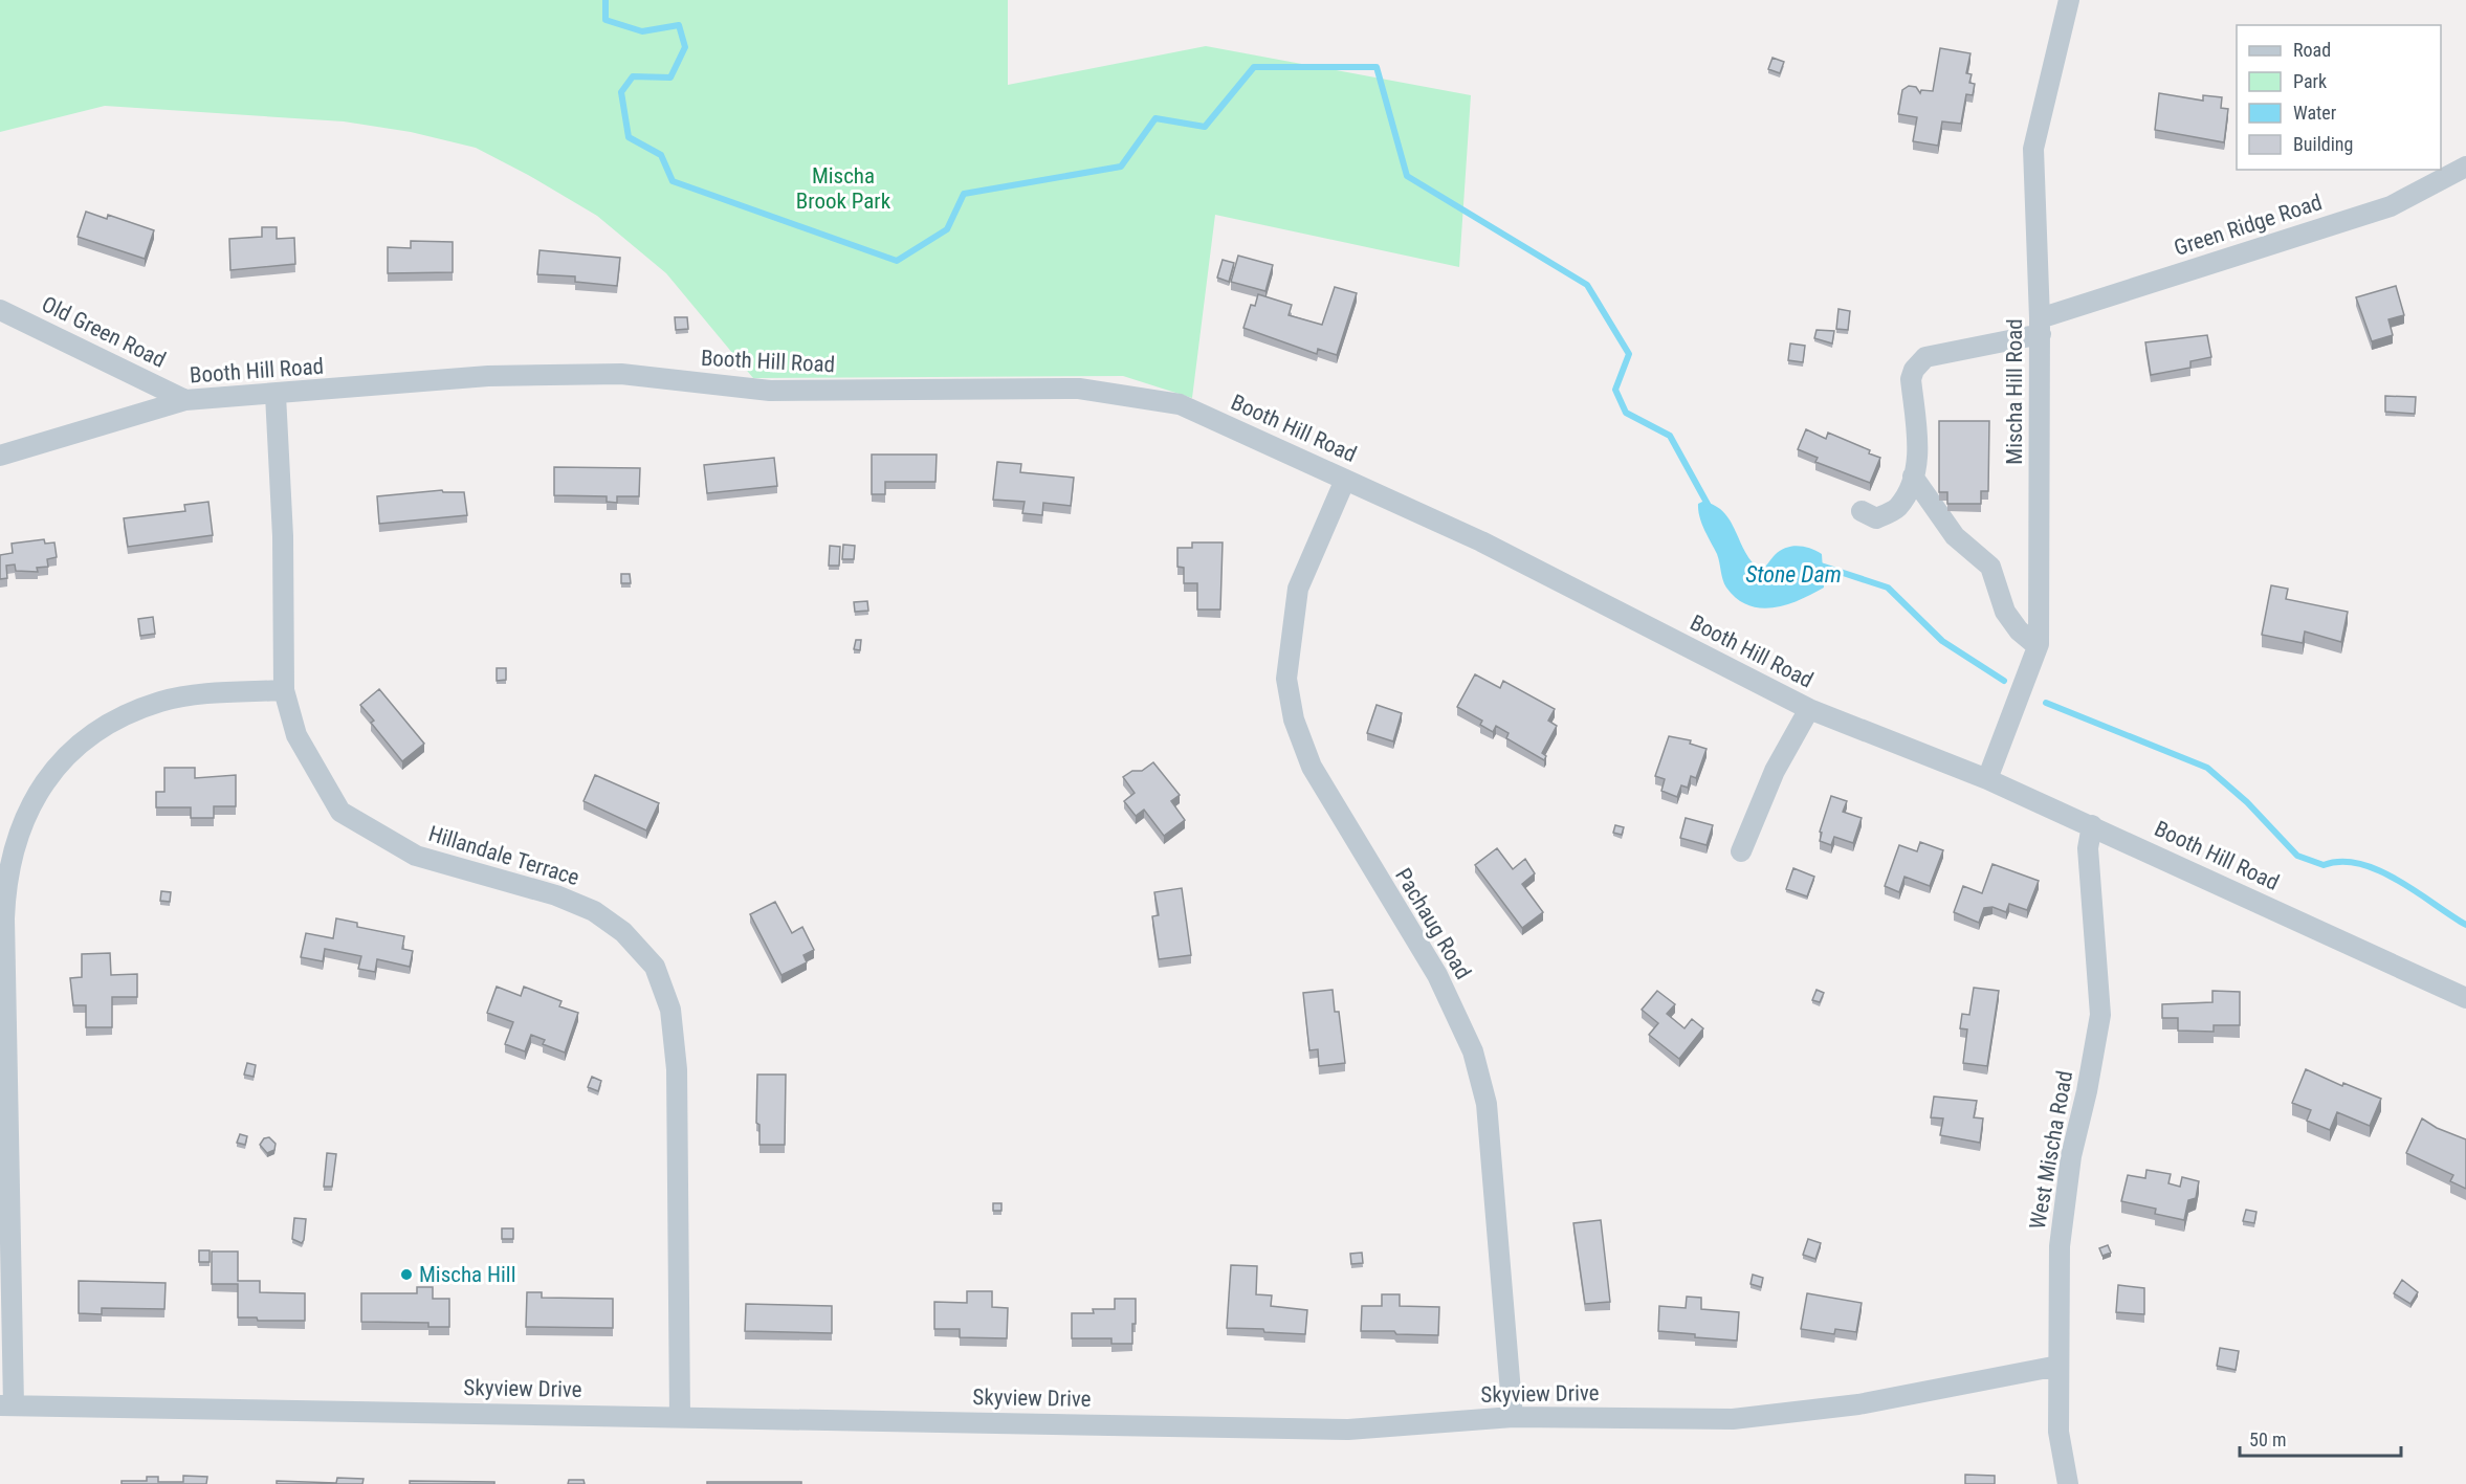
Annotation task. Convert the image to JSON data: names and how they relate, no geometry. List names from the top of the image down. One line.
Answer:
{"streets":{"street":["Green Ridge Road","Old Green Road","Booth Hill Road","Mischa Hill Road","Hillandale Terrace","Pachaug Road","West Mischa Road","Skyview Drive"]},"crossings":[["Green Ridge Road","Mischa Hill Road"],["Old Green Road","Booth Hill Road"],["Booth Hill Road","Mischa Hill Road"],["Booth Hill Road","Hillandale Terrace"],["Booth Hill Road","Pachaug Road"],["Booth Hill Road","West Mischa Road"],["Hillandale Terrace","Skyview Drive"],["Pachaug Road","Skyview Drive"],["West Mischa Road","Skyview Drive"]],"water":["Stone Dam"],"parks":["Mischa Brook Park"],"places":["Mischa Hill"],"legend":["Road","Park","Water","Building"],"scale_bar":"50 m"}
